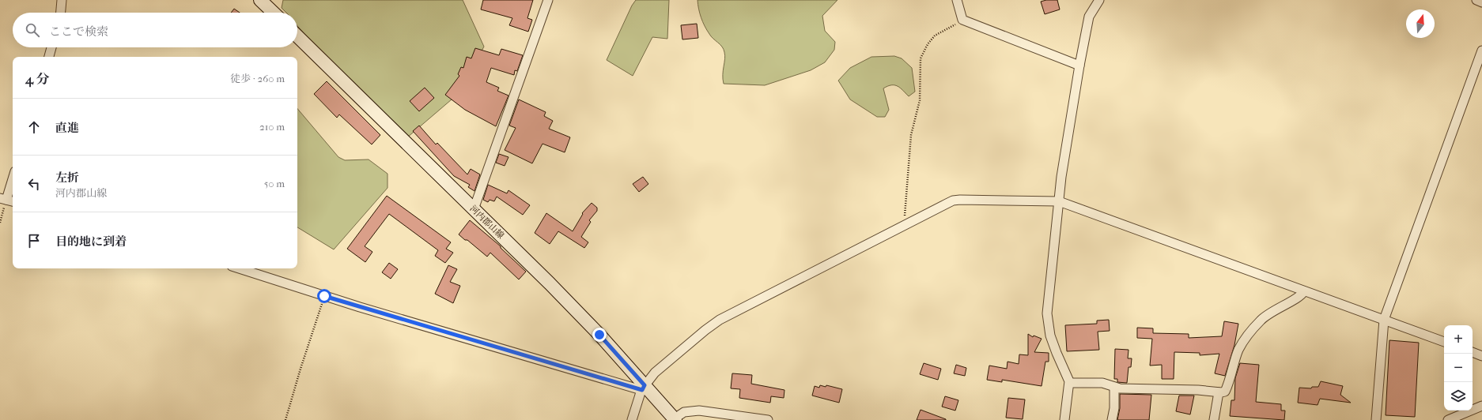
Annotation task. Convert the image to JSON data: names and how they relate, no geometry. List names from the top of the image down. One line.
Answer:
{"streets":{"main road":["河内郡山線"]},"north":"top","page":{"search":"ここで検索","heading":["4 分","徒歩 · 260 m"],"list":[["直進","210 m"],["左折","河内郡山線","50 m"],"目的地に到着"],"map_buttons":["+","−"]}}
